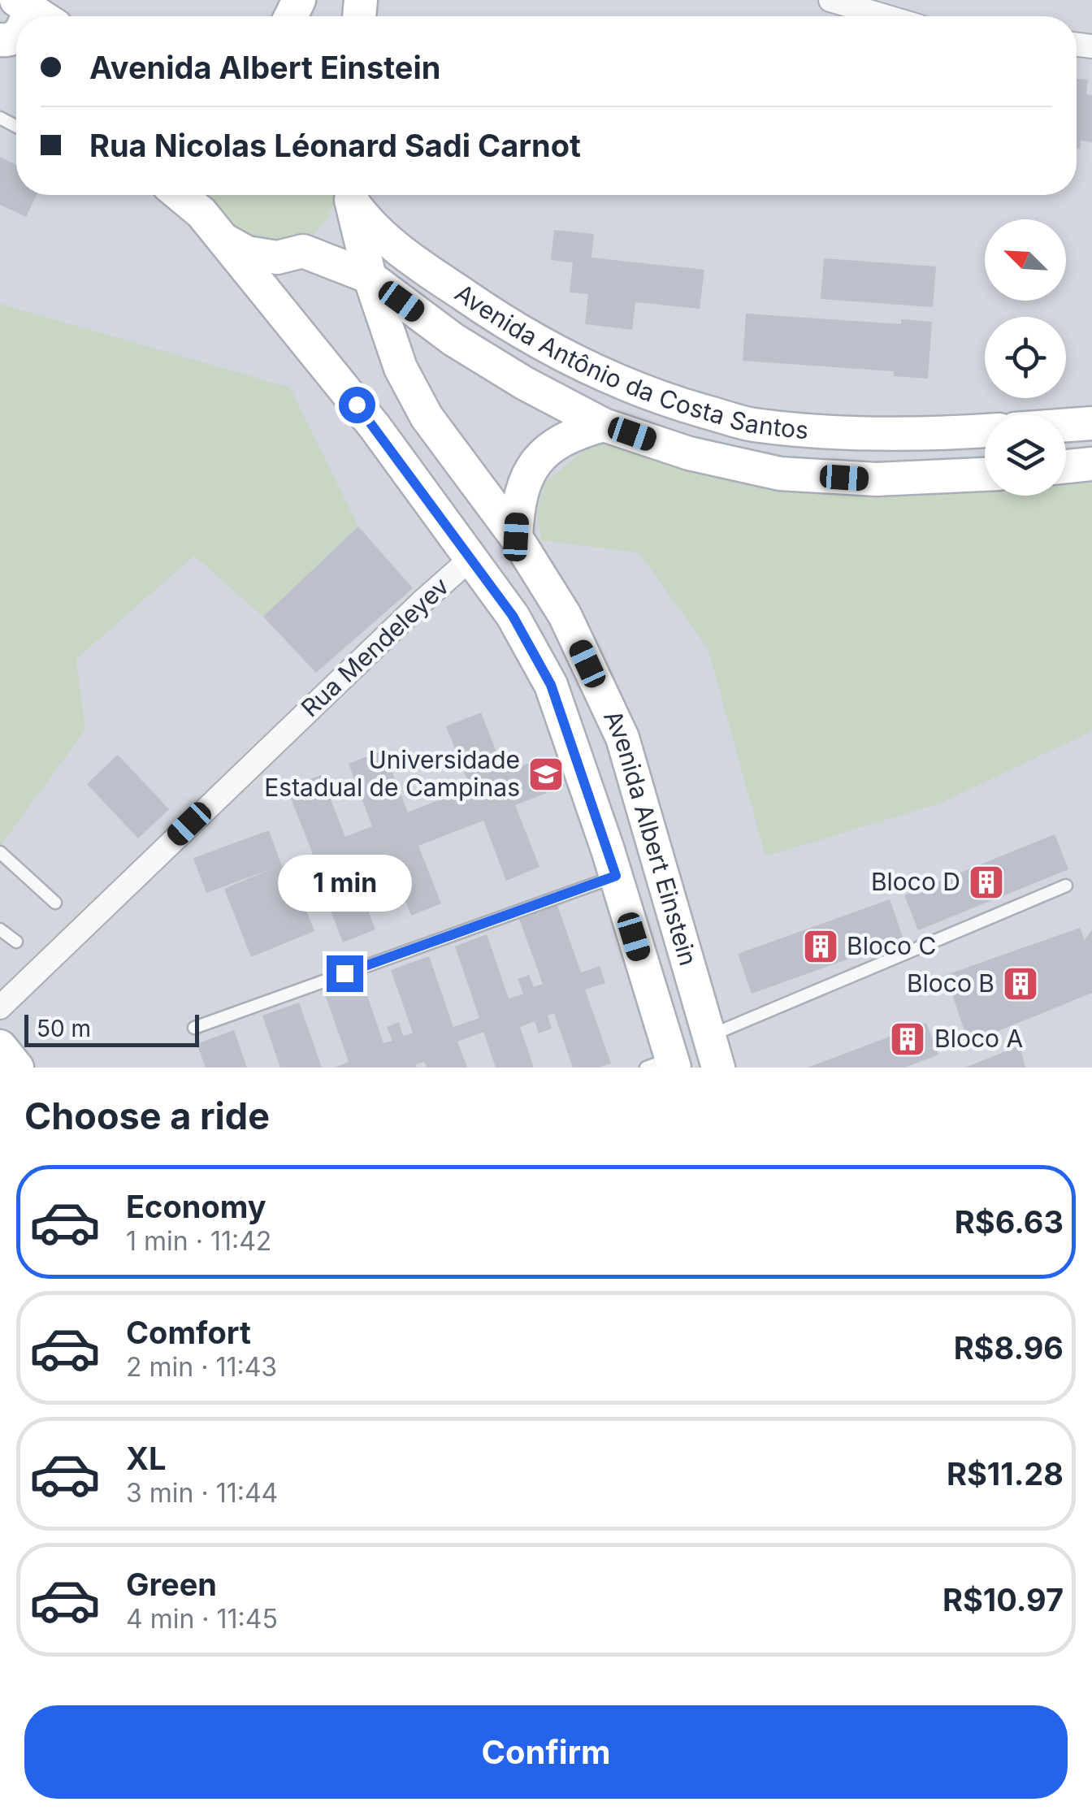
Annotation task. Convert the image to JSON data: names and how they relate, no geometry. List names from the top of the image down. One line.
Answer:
{"streets":{"street":["Avenida Antônio da Costa Santos","Rua Mendeleyev","Avenida Albert Einstein"]},"crossings":[["Avenida Antônio da Costa Santos","Avenida Albert Einstein"],["Rua Mendeleyev","Avenida Albert Einstein"]],"places":{"school or university":["Universidade Estadual de Campinas"],"building":["Bloco D","Bloco C","Bloco B","Bloco A"]},"scale_bar":"50 m","north":"top left","page":{"banner":["Avenida Albert Einstein","Rua Nicolas Léonard Sadi Carnot"],"bubble":"1 min","scale":"50 m","heading":"Choose a ride","list":[{"name":"Economy","note":"1 min · 11:42","value":"R$6.63"},{"name":"Comfort","note":"2 min · 11:43","value":"R$8.96"},{"name":"XL","note":"3 min · 11:44","value":"R$11.28"},{"name":"Green","note":"4 min · 11:45","value":"R$10.97"}],"buttons":"Confirm"}}
